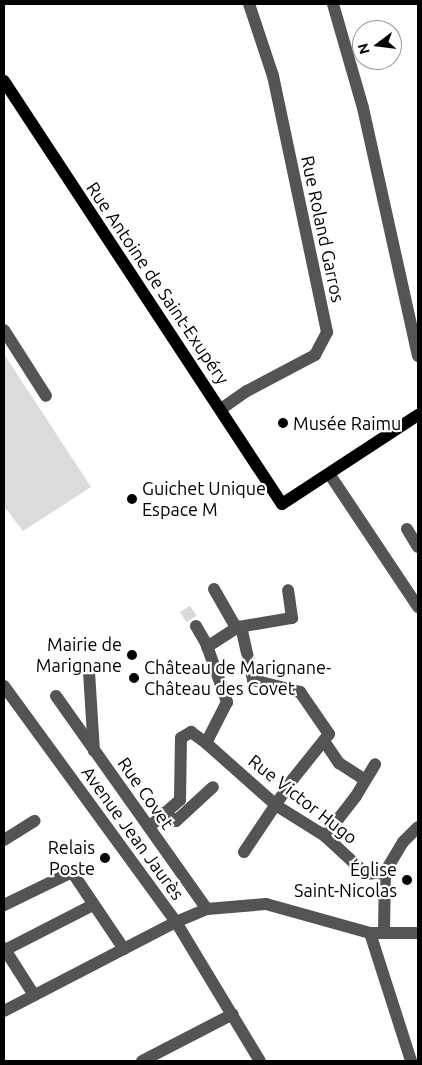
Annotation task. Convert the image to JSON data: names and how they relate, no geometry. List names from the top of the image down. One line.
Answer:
{"streets":{"main road":["Rue Antoine de Saint-Exupéry"],"street":["Rue Roland Garros","Rue Covet","Rue Victor Hugo","Avenue Jean Jaurès"]},"crossings":[["Rue Roland Garros","Rue Antoine de Saint-Exupéry"],["Rue Covet","Avenue Jean Jaurès"]],"places":["Musée Raimu","Guichet Unique Espace M","Mairie de Marignane","Château de Marignane- Château des Covet","Relais Poste","Église Saint-Nicolas"],"north":"left"}
